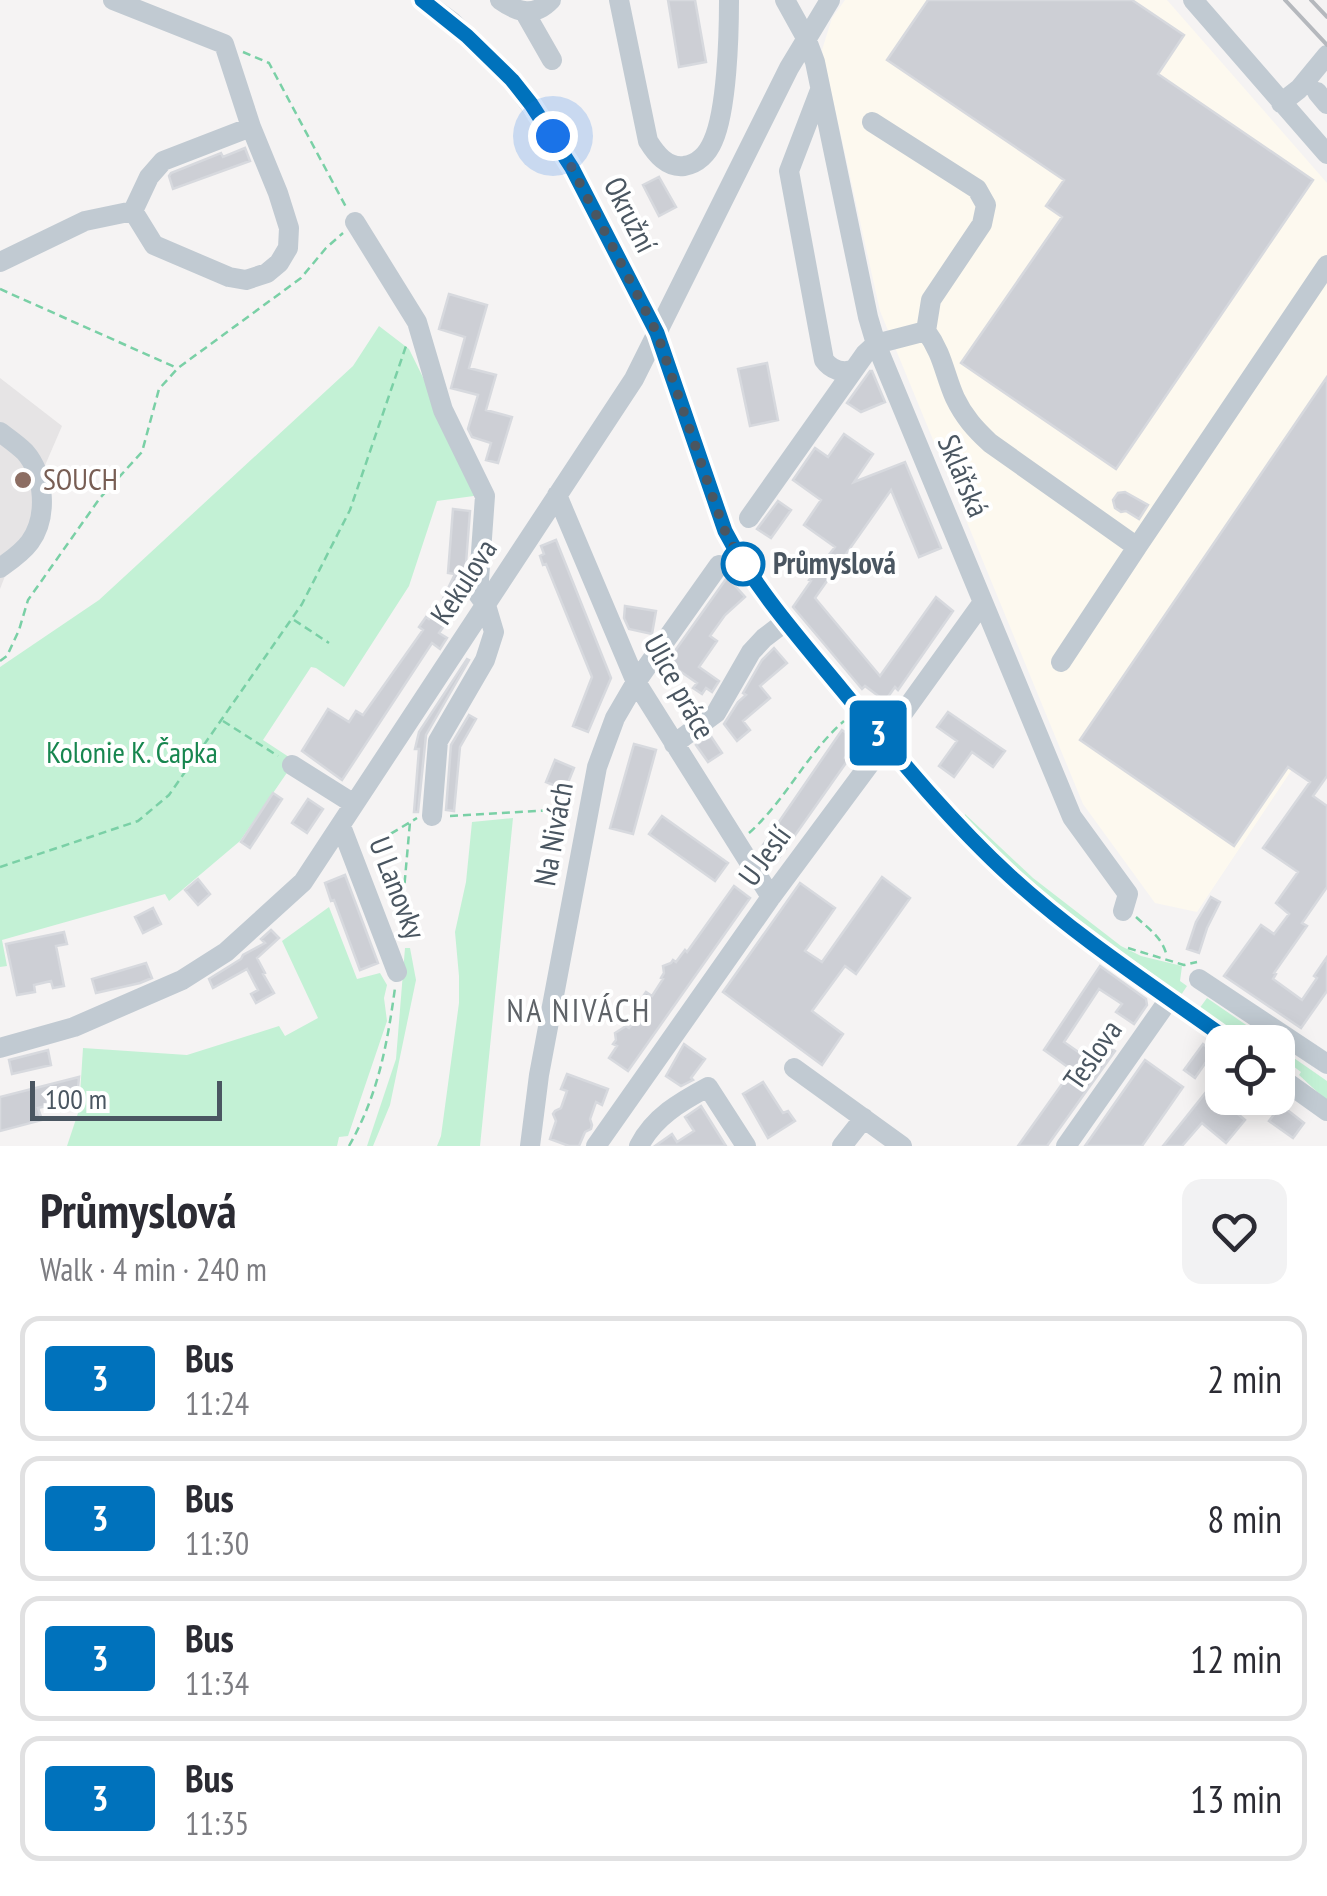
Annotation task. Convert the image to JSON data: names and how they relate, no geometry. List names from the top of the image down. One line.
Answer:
{"streets":{"street":["Okružní","Sklářská","Kekulova","Ulice práce","Na Nivách","U Jeslí","U Lanovky","Teslova"]},"crossings":[["Okružní","Kekulova"],["Sklářská","Kekulova"],["Sklářská","U Jeslí"],["Kekulova","Ulice práce"],["Kekulova","U Lanovky"],["Ulice práce","Na Nivách"],["Ulice práce","U Jeslí"]],"districts":["NA NIVÁCH"],"parks":["Kolonie K. Čapka"],"places":["SOUCH","Průmyslová"],"lines":["bus line 3"],"scale_bar":"100 m","page":{"on_map":"3","scale":"100 m","heading":["Průmyslová","Walk · 4 min · 240 m"],"list":[{"mark":"3","name":"Bus","note":"11:24","value":"2 min"},{"mark":"3","name":"Bus","note":"11:30","value":"8 min"},{"mark":"3","name":"Bus","note":"11:34","value":"12 min"},{"mark":"3","name":"Bus","note":"11:35","value":"13 min"}]}}
